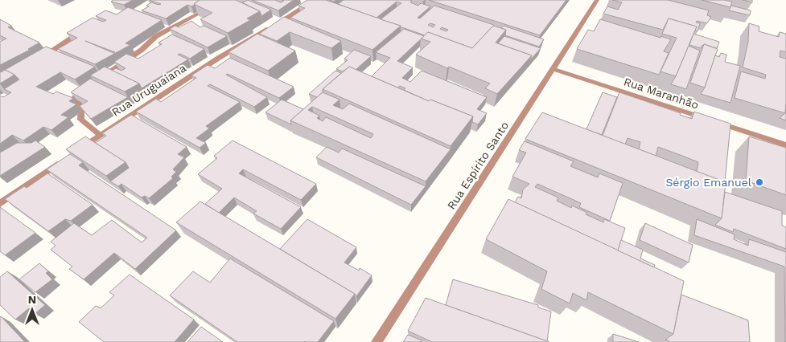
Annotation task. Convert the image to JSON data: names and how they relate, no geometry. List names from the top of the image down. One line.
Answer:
{"streets":{"street":["Rua Uruguaiana","Rua Maranhão","Rua Espírito Santo"]},"crossings":[["Rua Maranhão","Rua Espírito Santo"]],"places":["Sérgio Emanuel"],"north":"top"}
